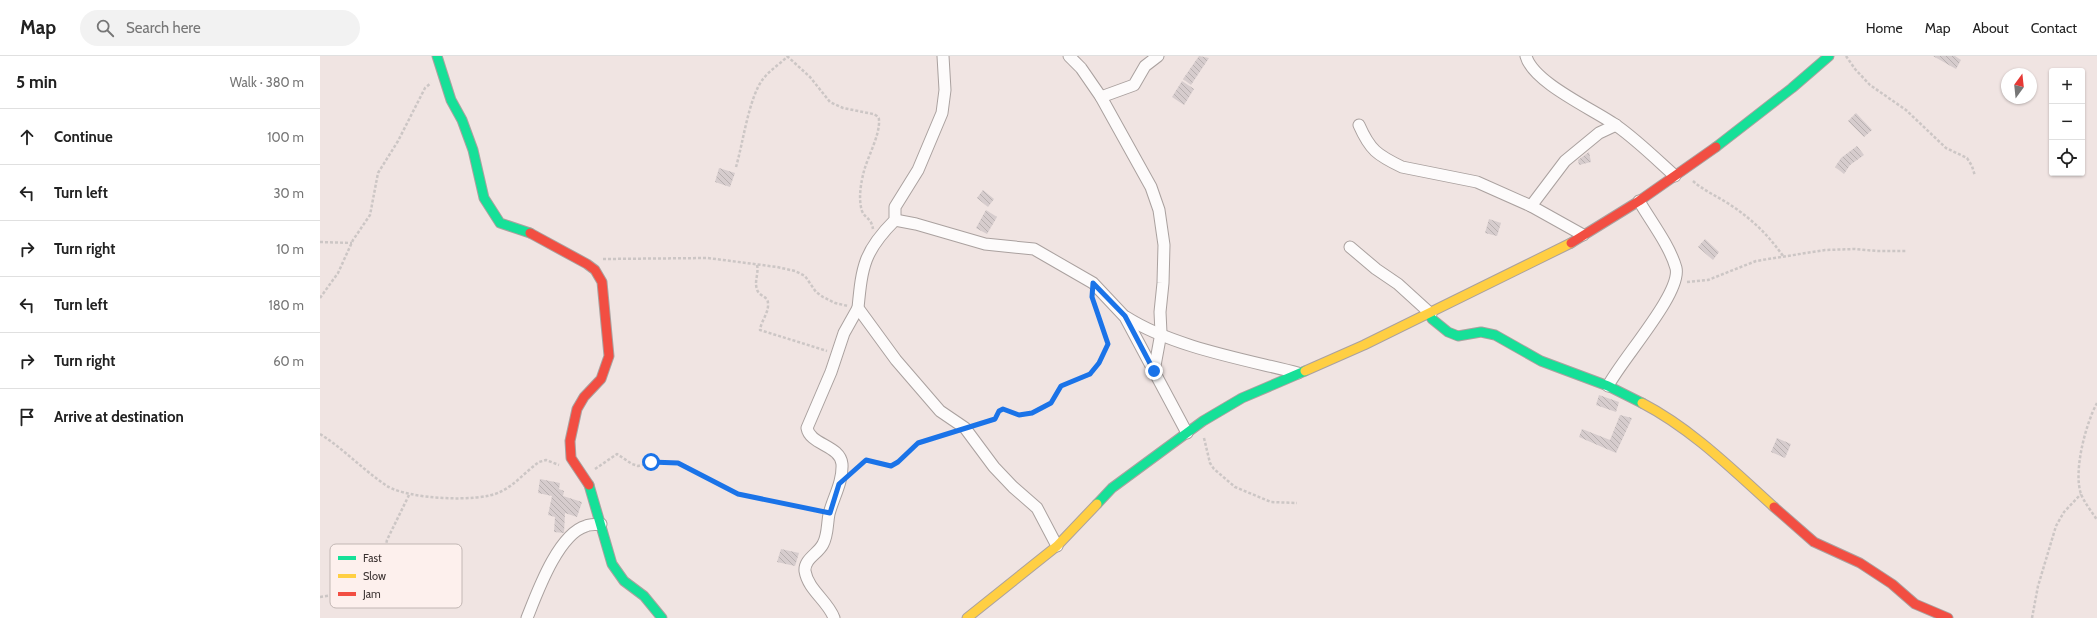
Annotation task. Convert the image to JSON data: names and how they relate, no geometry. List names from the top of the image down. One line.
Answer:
{"legend":["Fast","Slow","Jam"],"north":"top","page":{"header":"Map","search":"Search here","nav":["Home","Map","About","Contact"],"heading":["5 min","Walk · 380 m"],"map_buttons":["+","−"],"list":[["Continue","100 m"],["Turn left","30 m"],["Turn right","10 m"],["Turn left","180 m"],["Turn right","60 m"],"Arrive at destination"]}}
